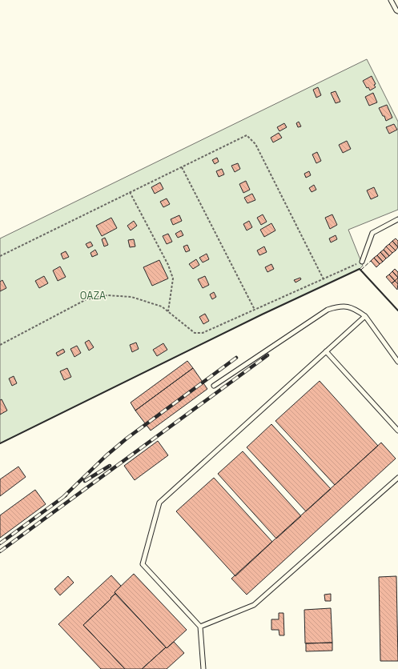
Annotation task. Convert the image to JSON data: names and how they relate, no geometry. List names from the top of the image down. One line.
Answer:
{"parks":["OAZA"]}
